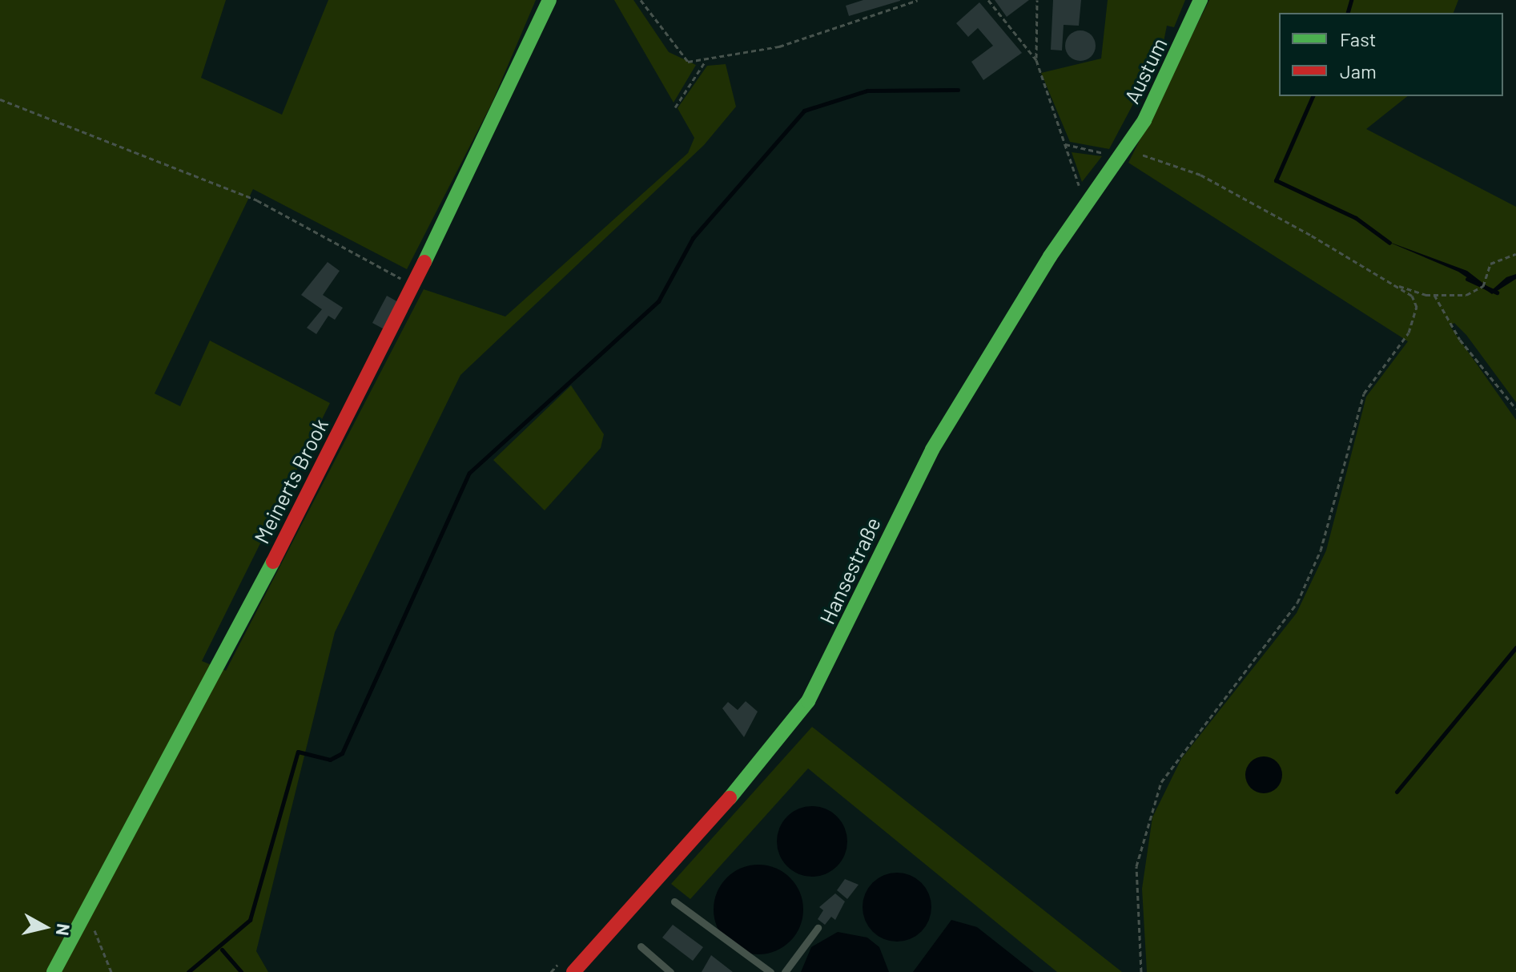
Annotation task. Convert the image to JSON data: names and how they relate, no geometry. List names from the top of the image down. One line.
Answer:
{"streets":{"street":["Austum","Meinerts Brook","Hansestraße"]},"crossings":[["Austum","Hansestraße"]],"legend":["Fast","Jam"],"north":"right"}
